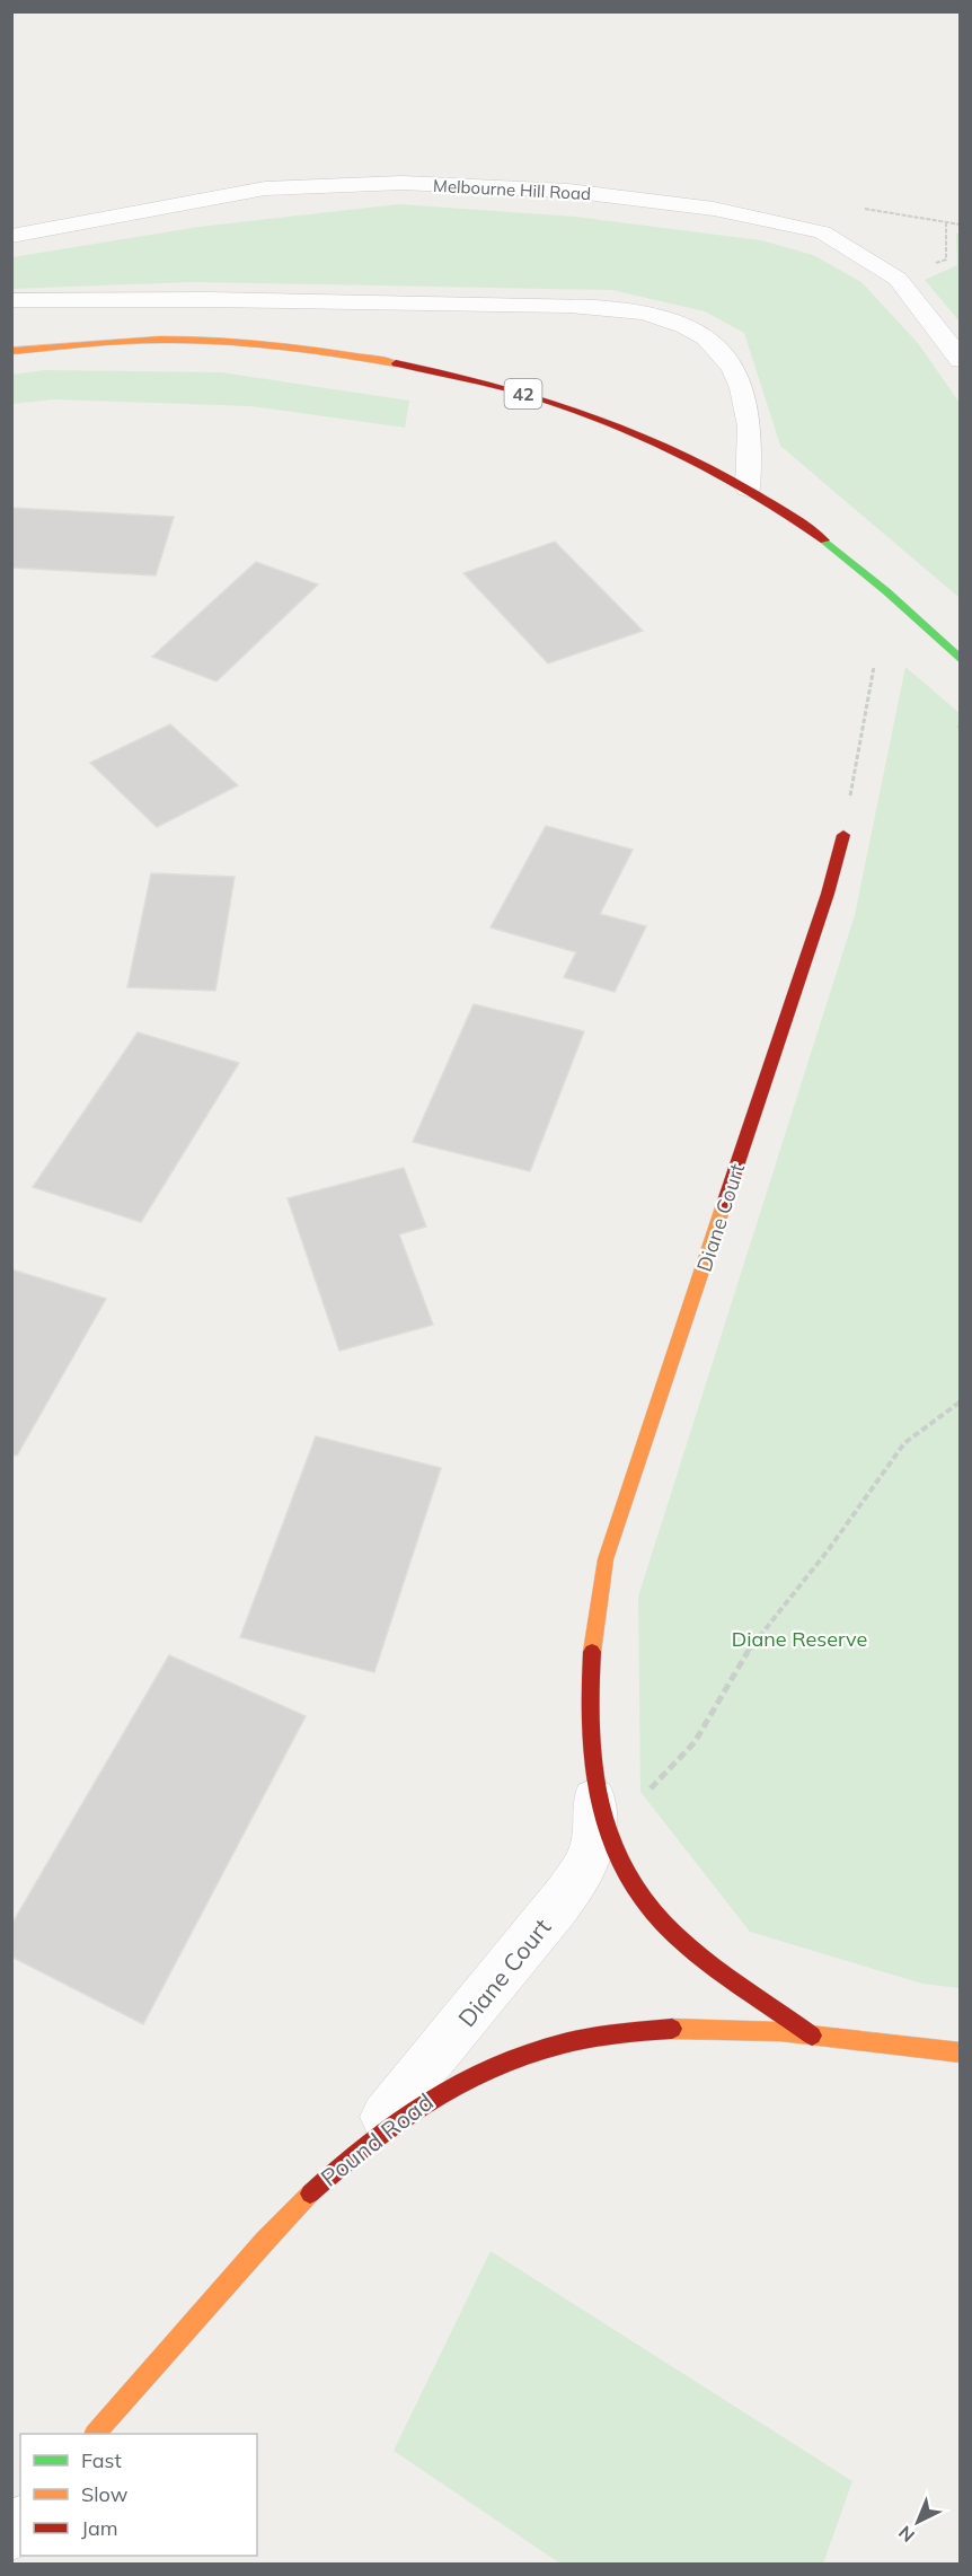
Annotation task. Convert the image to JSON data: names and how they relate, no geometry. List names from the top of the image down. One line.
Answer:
{"streets":{"street":["Melbourne Hill Road","42","Diane Court","Pound Road"]},"crossings":[["Diane Court","Pound Road"]],"parks":["Diane Reserve"],"legend":["Fast","Slow","Jam"],"north":"bottom left"}
